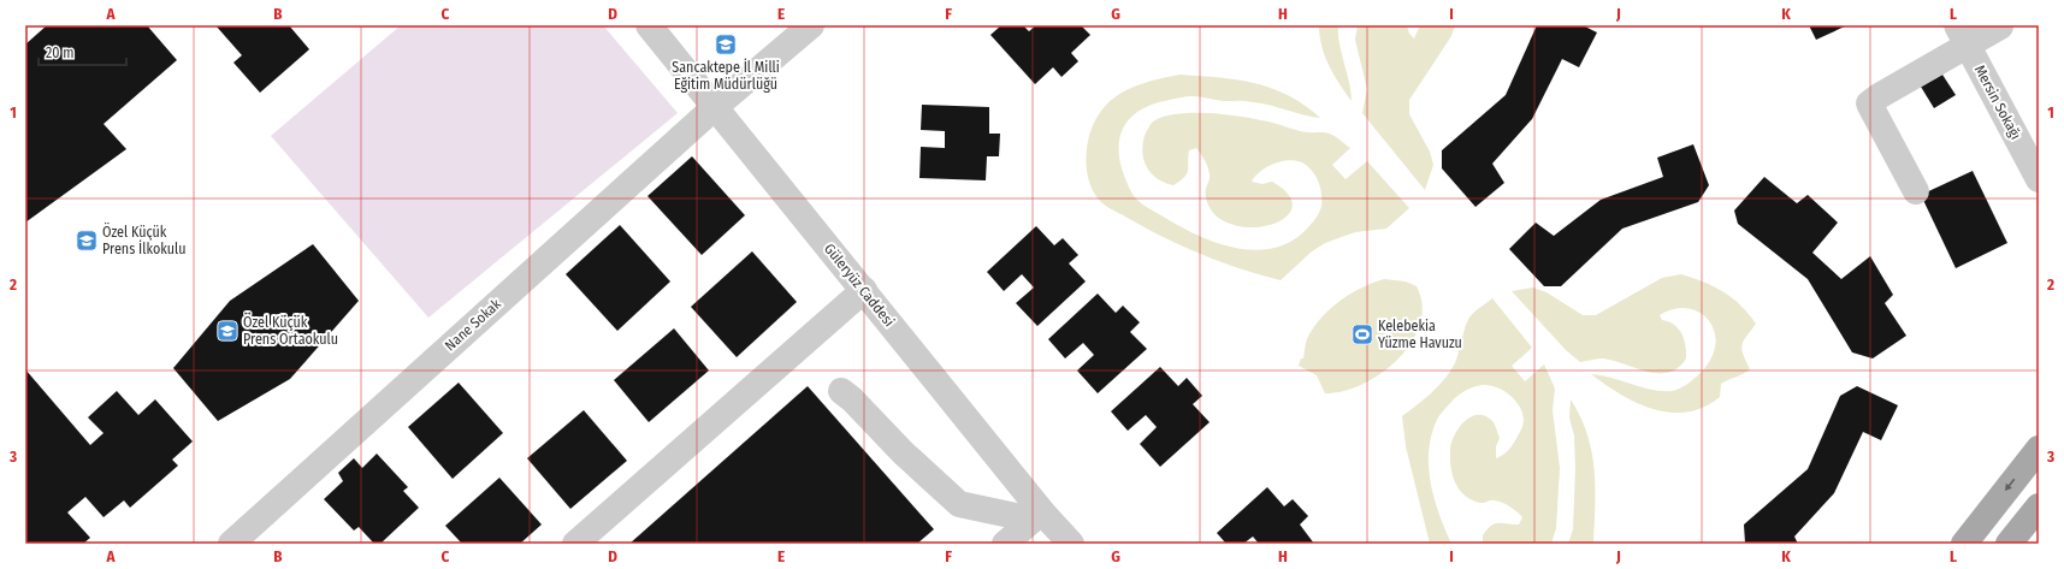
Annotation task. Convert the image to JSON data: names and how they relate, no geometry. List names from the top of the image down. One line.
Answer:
{"streets":{"street":["Mersin Sokağı","Güleryüz Caddesi","Nane Sokak"]},"crossings":[["Güleryüz Caddesi","Nane Sokak"]],"places":{"school or university":["Sancaktepe İl Milli Eğitim Müdürlüğü","Özel Küçük Prens İlkokulu","Özel Küçük Prens Ortaokulu"],"sports":["Kelebekia Yüzme Havuzu"]},"scale_bar":"20 m","grid":{"columns":["A","B","C","D","E","F","G","H","I","J","K","L"],"rows":["1","2","3"]}}
